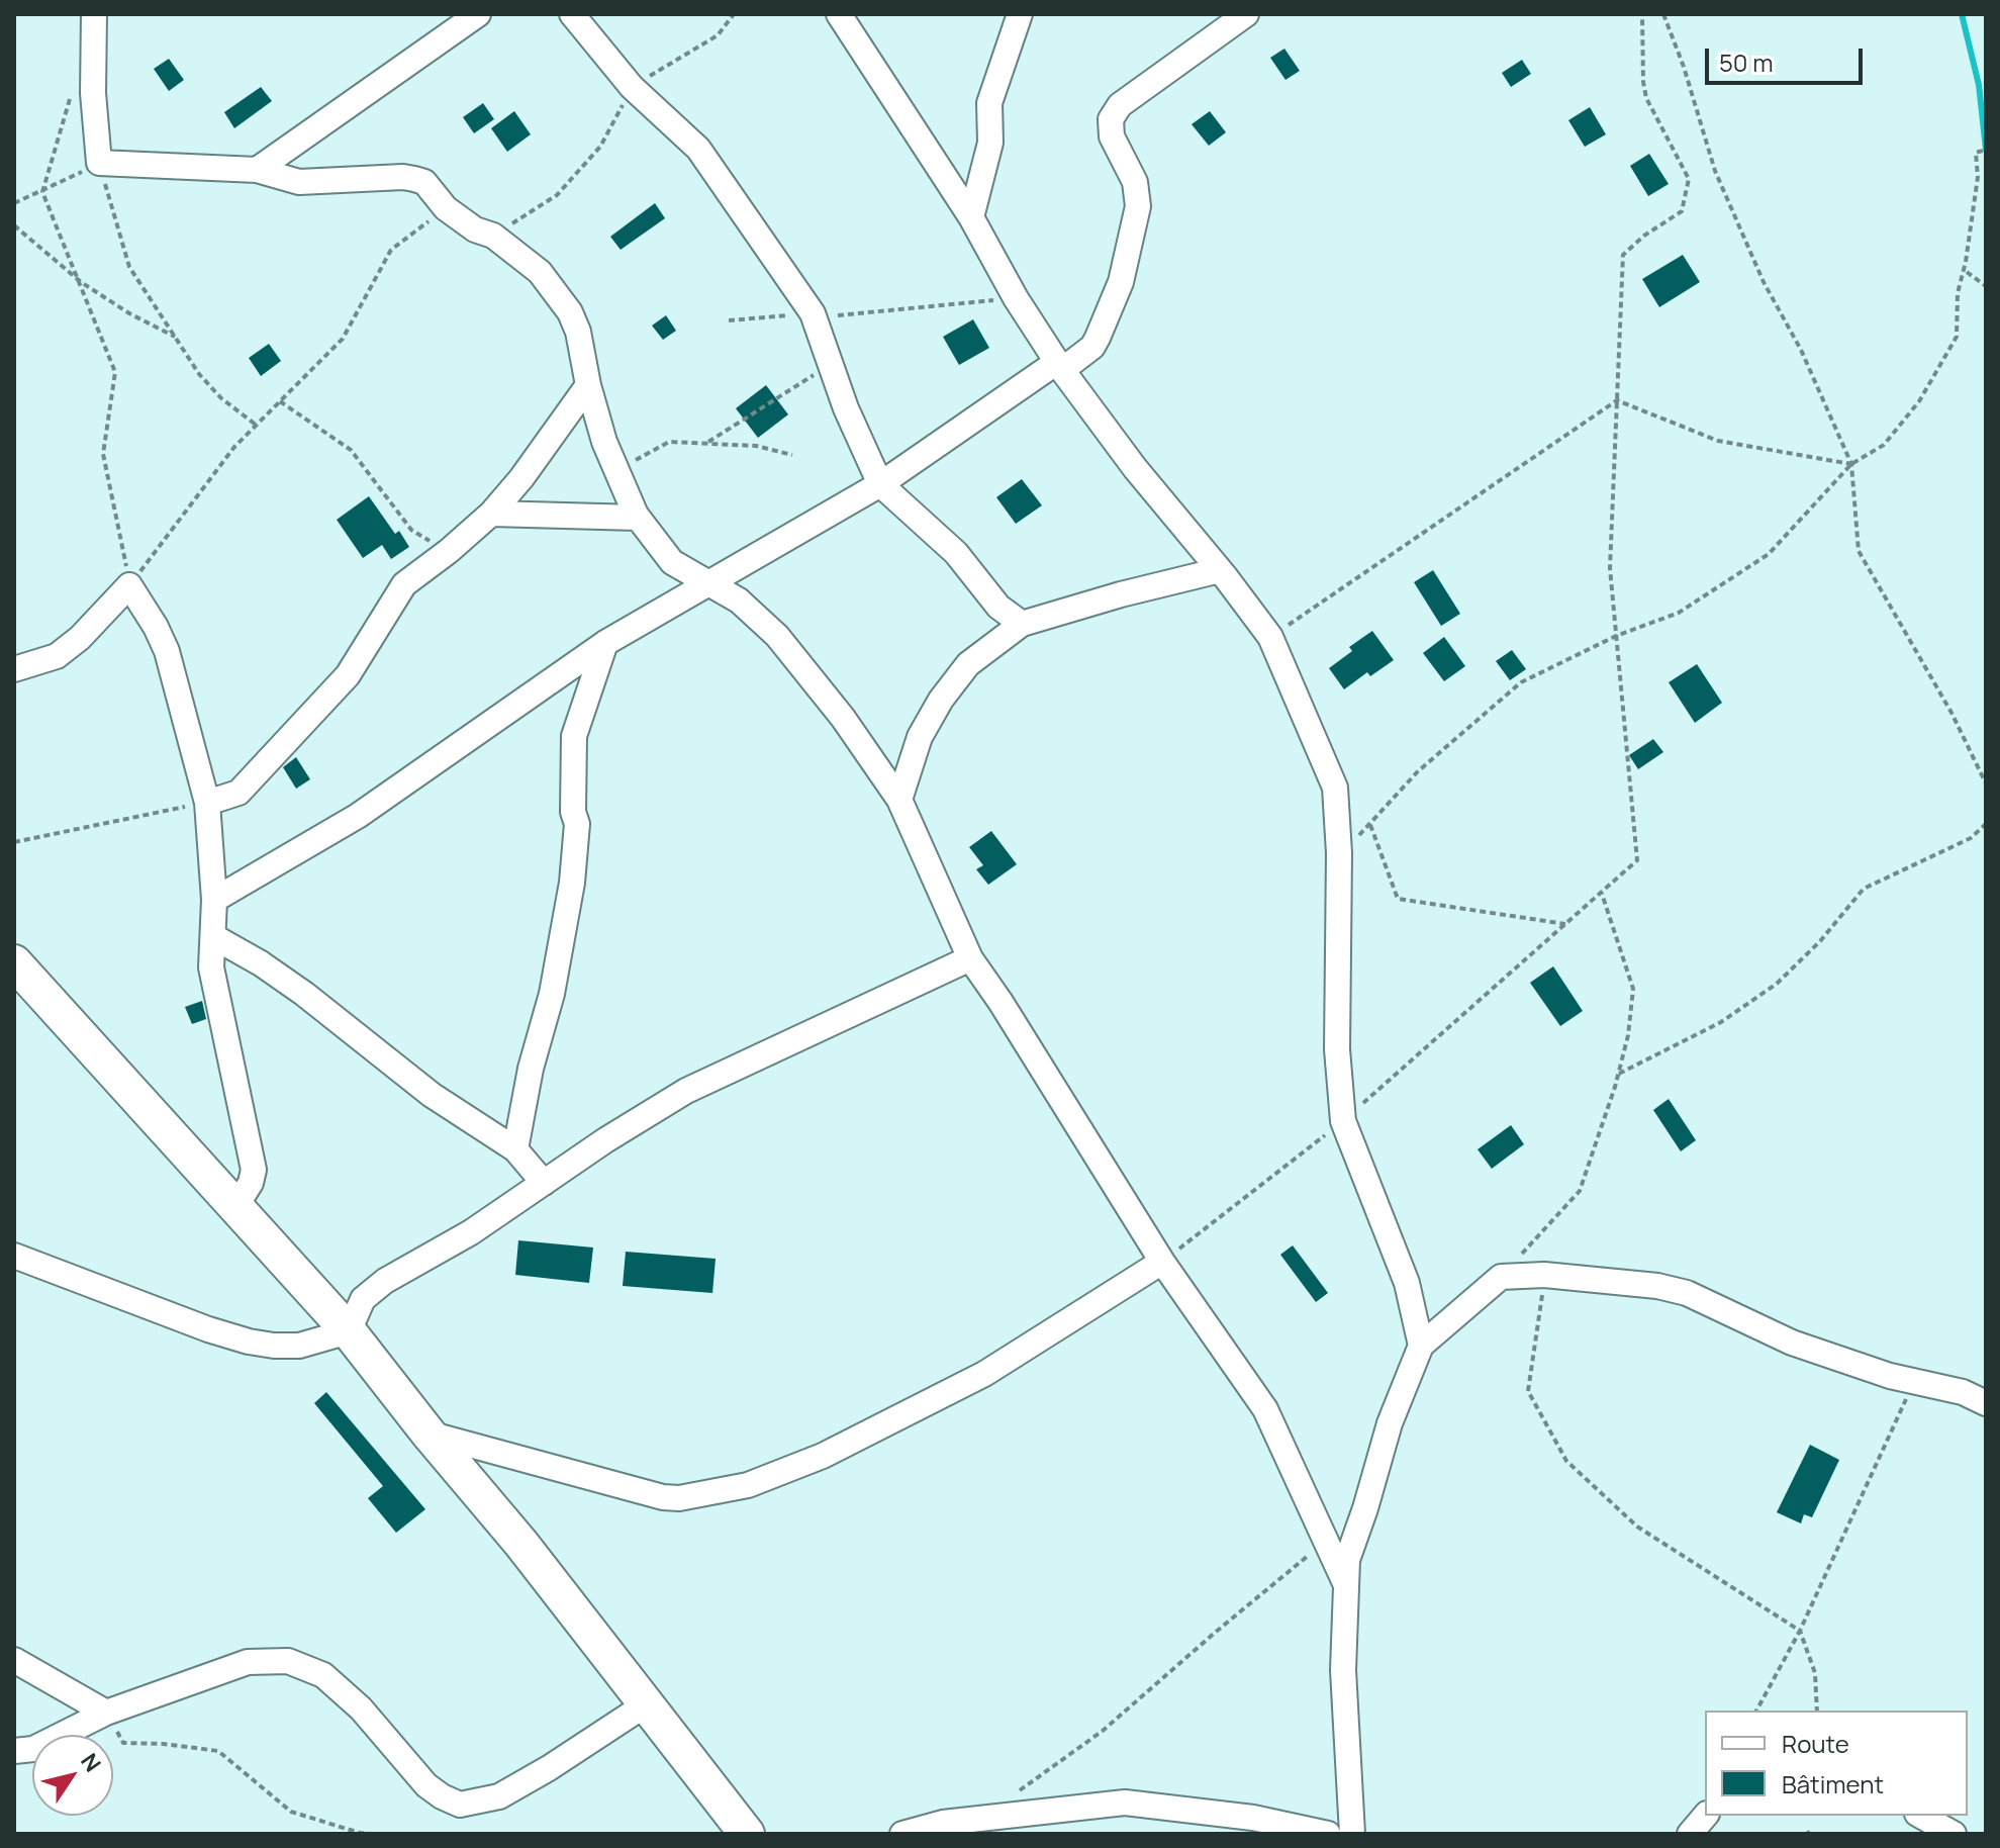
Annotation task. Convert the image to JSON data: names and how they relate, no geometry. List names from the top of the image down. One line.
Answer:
{"legend":["Route","Bâtiment"],"scale_bar":"50 m","north":"top right"}
